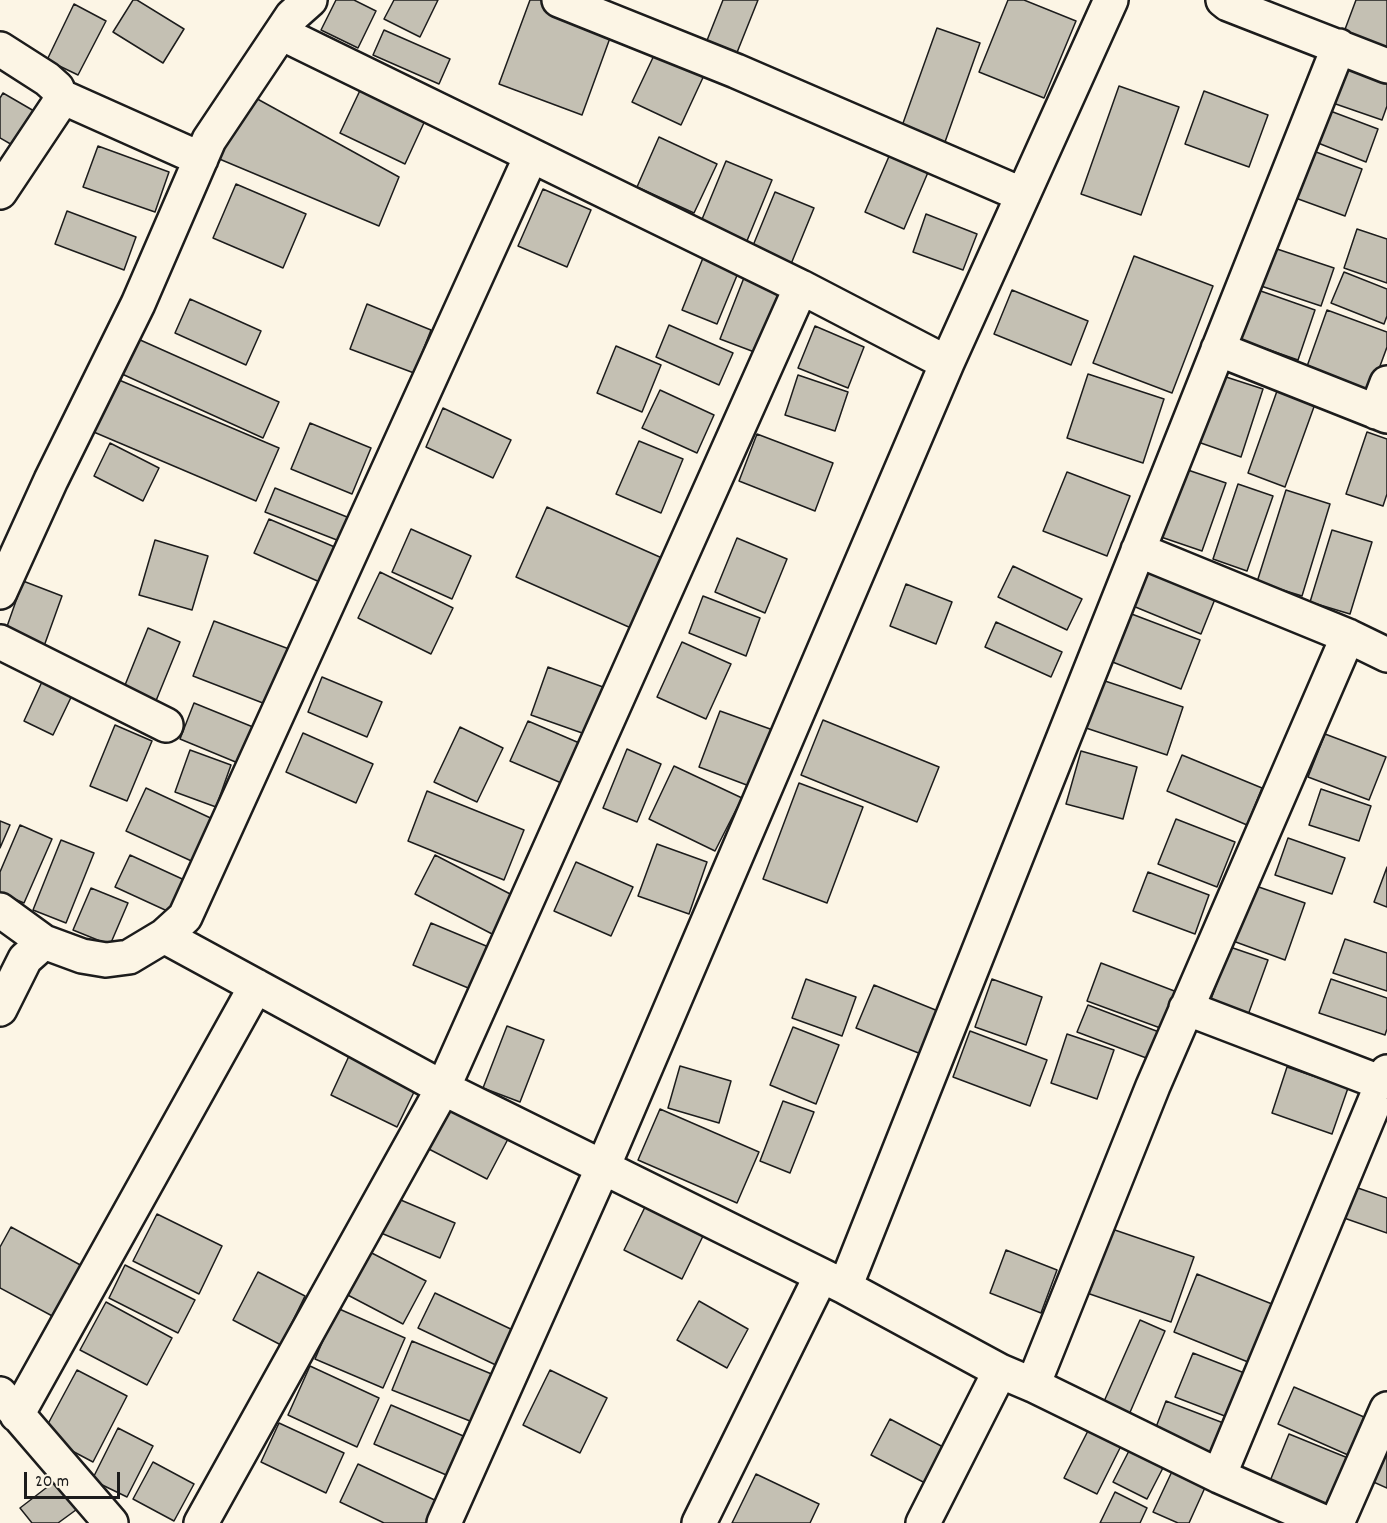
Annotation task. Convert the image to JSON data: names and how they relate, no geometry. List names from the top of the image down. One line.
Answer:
{"scale_bar":"20 m"}
